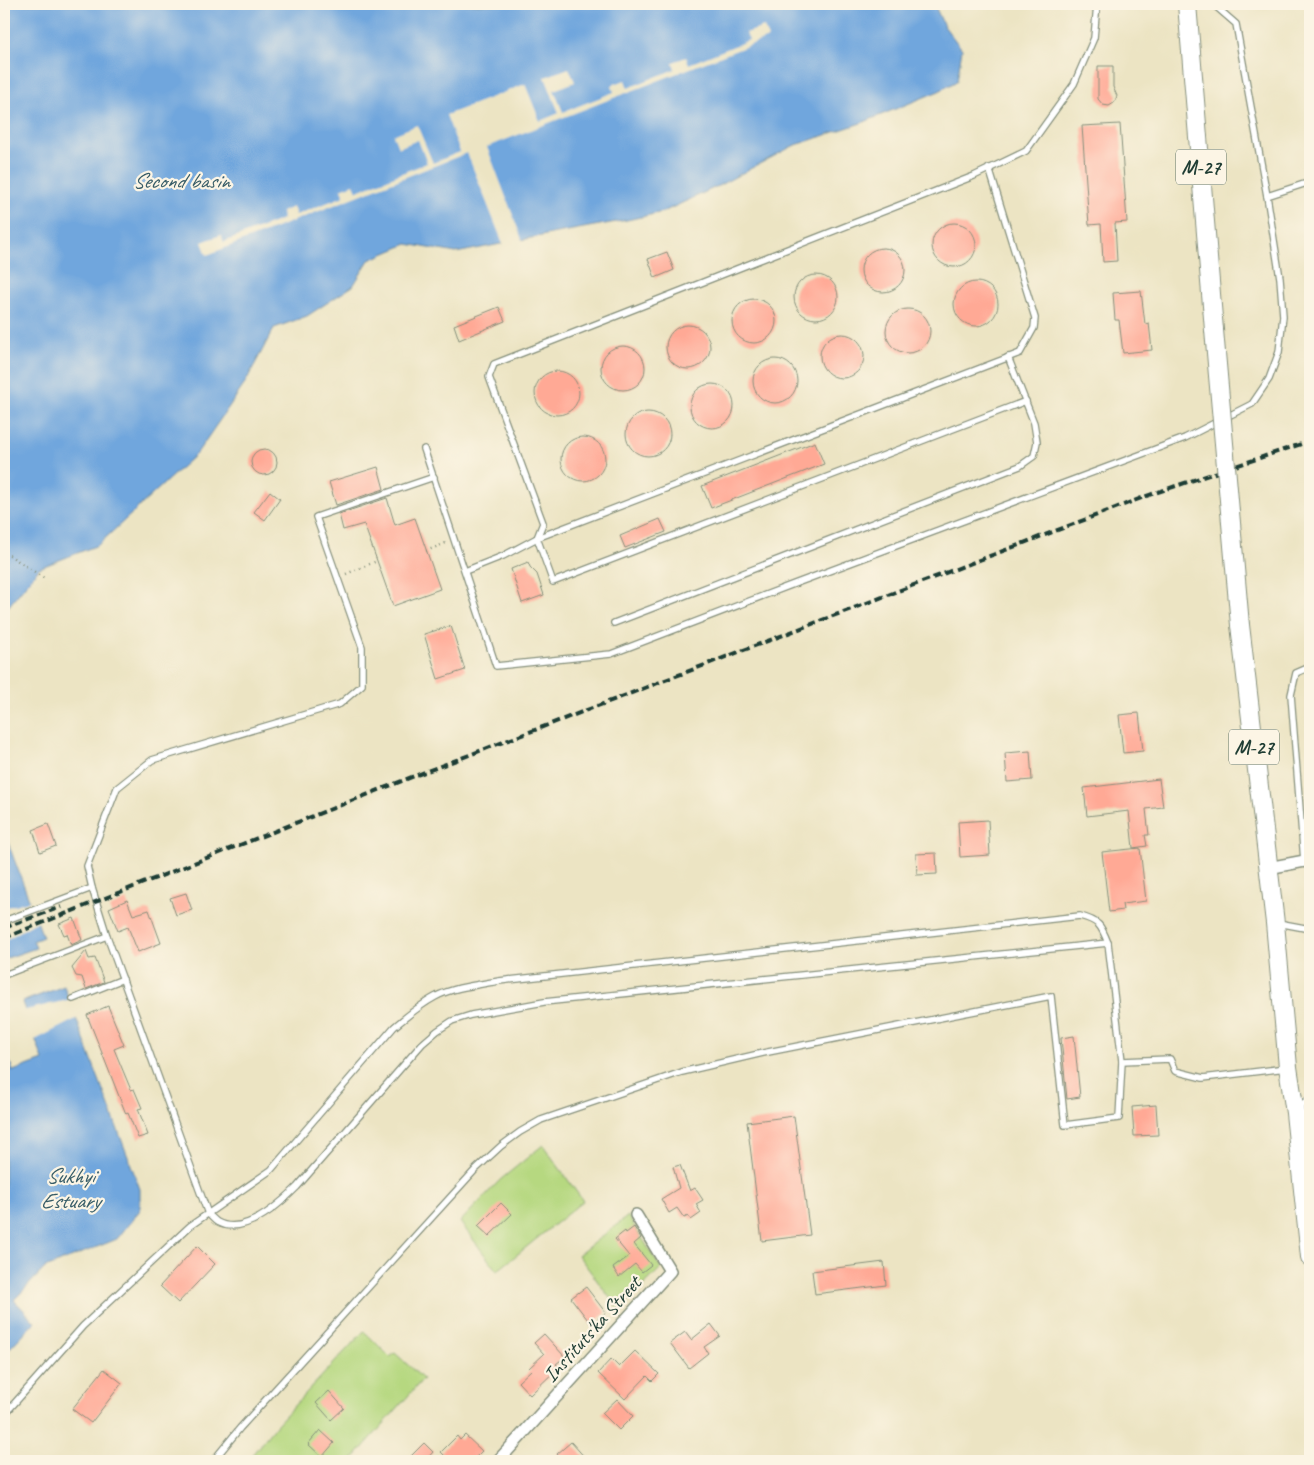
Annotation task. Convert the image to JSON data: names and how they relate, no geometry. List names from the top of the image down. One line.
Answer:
{"streets":{"main road":["М-27"],"street":["Instituts'ka Street"]},"water":["Second basin","Sukhyi Estuary"]}
